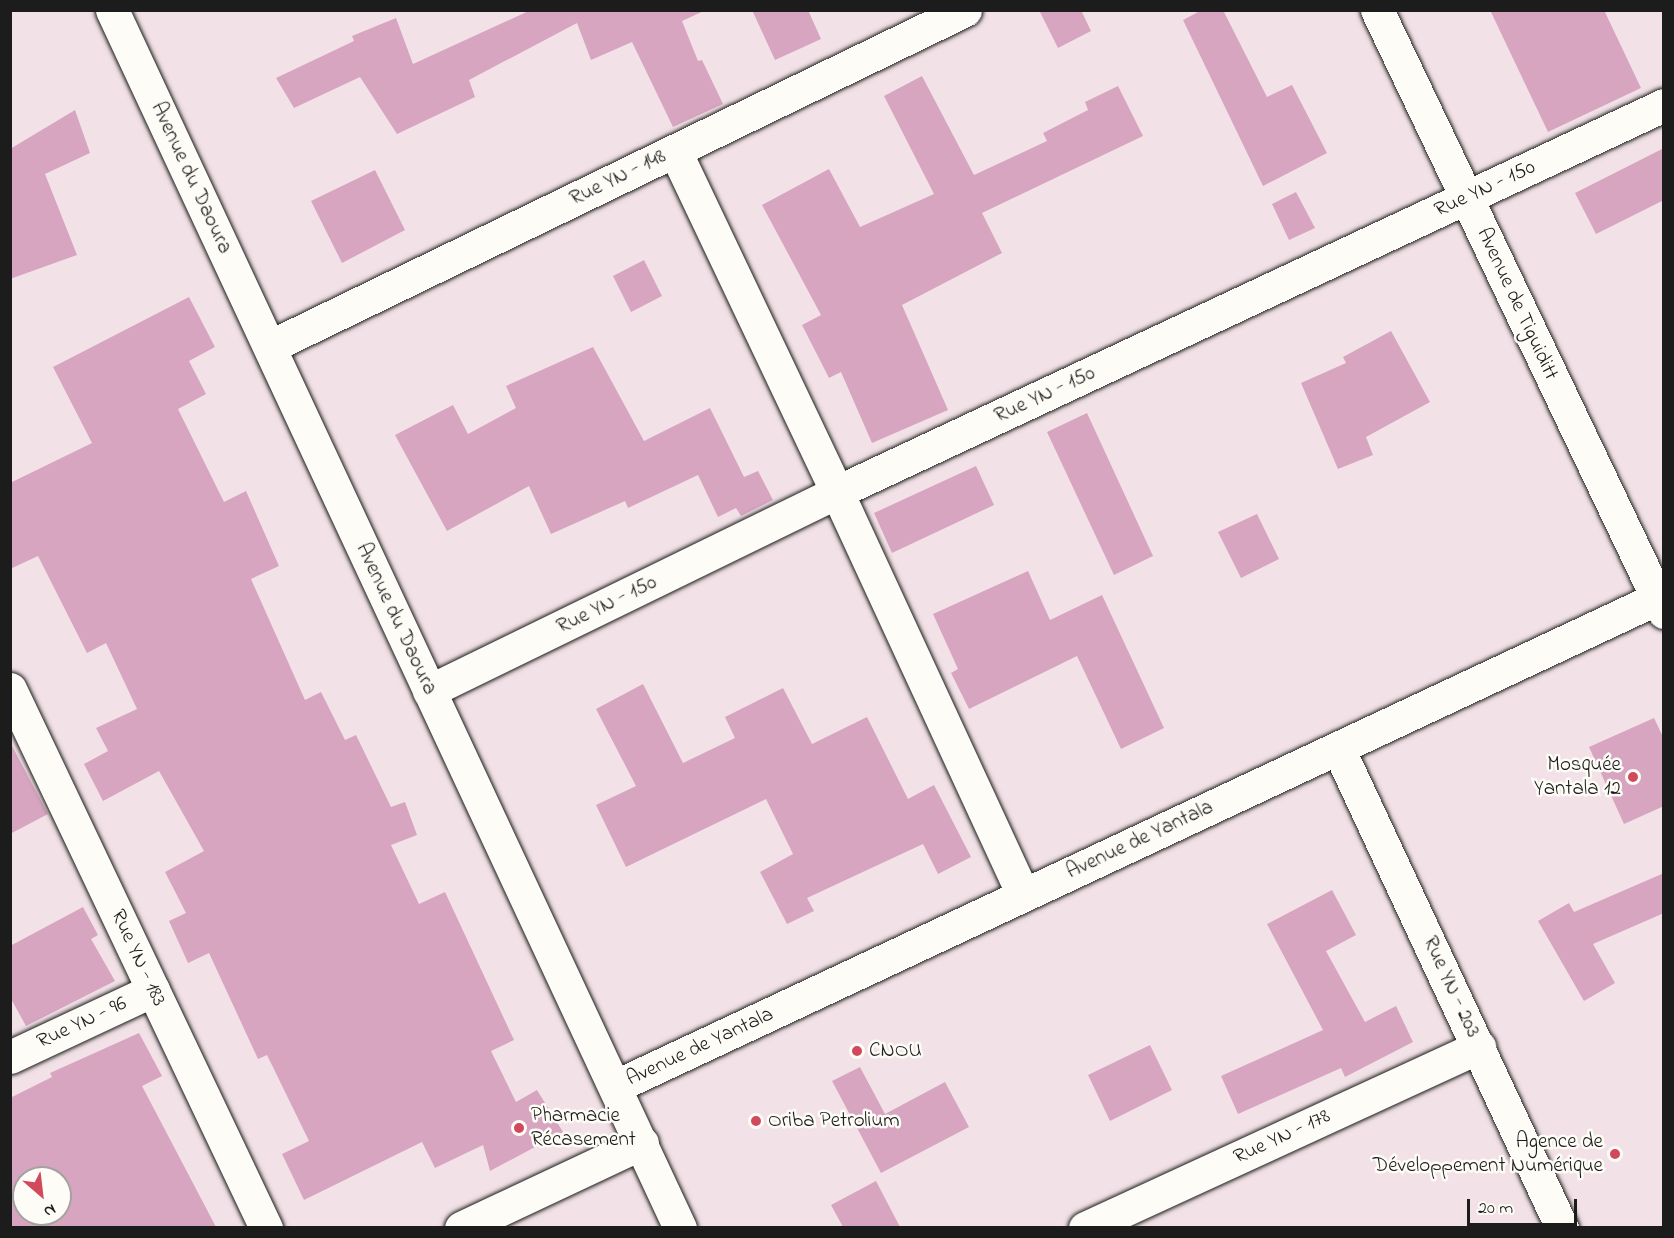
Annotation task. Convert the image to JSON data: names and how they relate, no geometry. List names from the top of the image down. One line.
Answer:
{"streets":{"street":["Avenue du Daoura","Rue YN - 148","Rue YN - 150","Avenue de Tiguiditt","Avenue de Yantala","Rue YN - 183","Rue YN - 203","Rue YN - 96","Rue YN - 178"]},"crossings":[["Avenue du Daoura","Rue YN - 148"],["Avenue du Daoura","Rue YN - 150"],["Avenue du Daoura","Avenue de Yantala"],["Rue YN - 150","Avenue de Tiguiditt"],["Avenue de Tiguiditt","Avenue de Yantala"],["Avenue de Yantala","Rue YN - 203"],["Rue YN - 183","Rue YN - 96"],["Rue YN - 203","Rue YN - 178"]],"places":["Mosquée Yantala 12","CNOU","Oriba Petrolium","Pharmacie Récasement","Agence de Développement Numérique"],"scale_bar":"20 m","north":"bottom right"}
